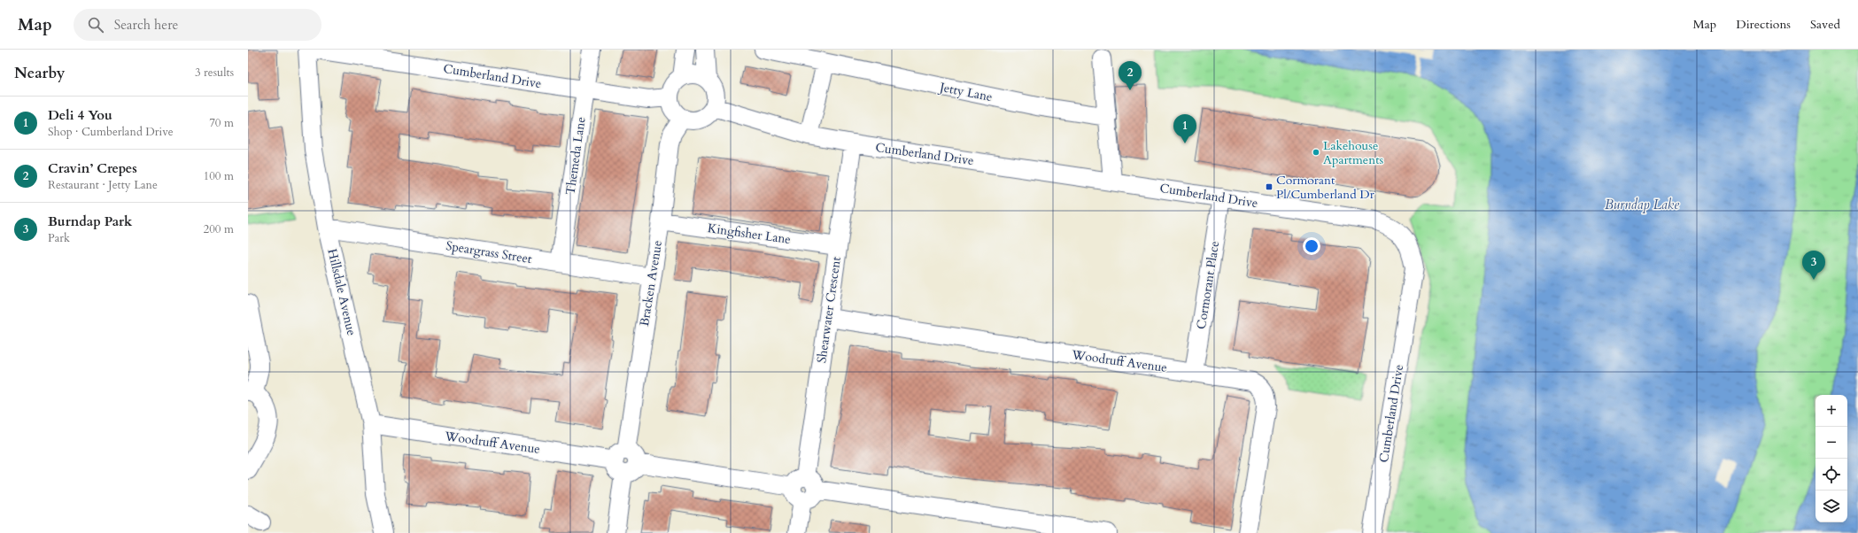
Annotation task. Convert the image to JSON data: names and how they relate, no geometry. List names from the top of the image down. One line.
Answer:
{"streets":{"street":["Cumberland Drive","Jetty Lane","Themeda Lane","Kingfisher Lane","Speargrass Street","Bracken Avenue","Cormorant Place","Hillsdale Avenue","Shearwater Crescent","Woodruff Avenue"]},"crossings":[["Cumberland Drive","Themeda Lane"],["Cumberland Drive","Bracken Avenue"],["Cumberland Drive","Cormorant Place"],["Cumberland Drive","Shearwater Crescent"],["Themeda Lane","Speargrass Street"],["Kingfisher Lane","Bracken Avenue"],["Kingfisher Lane","Shearwater Crescent"],["Speargrass Street","Bracken Avenue"],["Speargrass Street","Hillsdale Avenue"],["Bracken Avenue","Woodruff Avenue"],["Cormorant Place","Woodruff Avenue"],["Hillsdale Avenue","Woodruff Avenue"],["Shearwater Crescent","Woodruff Avenue"]],"water":["Burndap Lake"],"places":{"other":["Lakehouse Apartments"],"transit":["Cormorant Pl/Cumberland Dr"]},"page":{"header":"Map","search":"Search here","nav":["Map","Directions","Saved"],"heading":["Nearby","3 results"],"pins":["2","1","3"],"list":[{"mark":"1","name":"Deli 4 You","note":"Shop · Cumberland Drive","value":"70 m"},{"mark":"2","name":"Cravin’ Crepes","note":"Restaurant · Jetty Lane","value":"100 m"},{"mark":"3","name":"Burndap Park","note":"Park","value":"200 m"}],"map_buttons":["+","−"]}}
